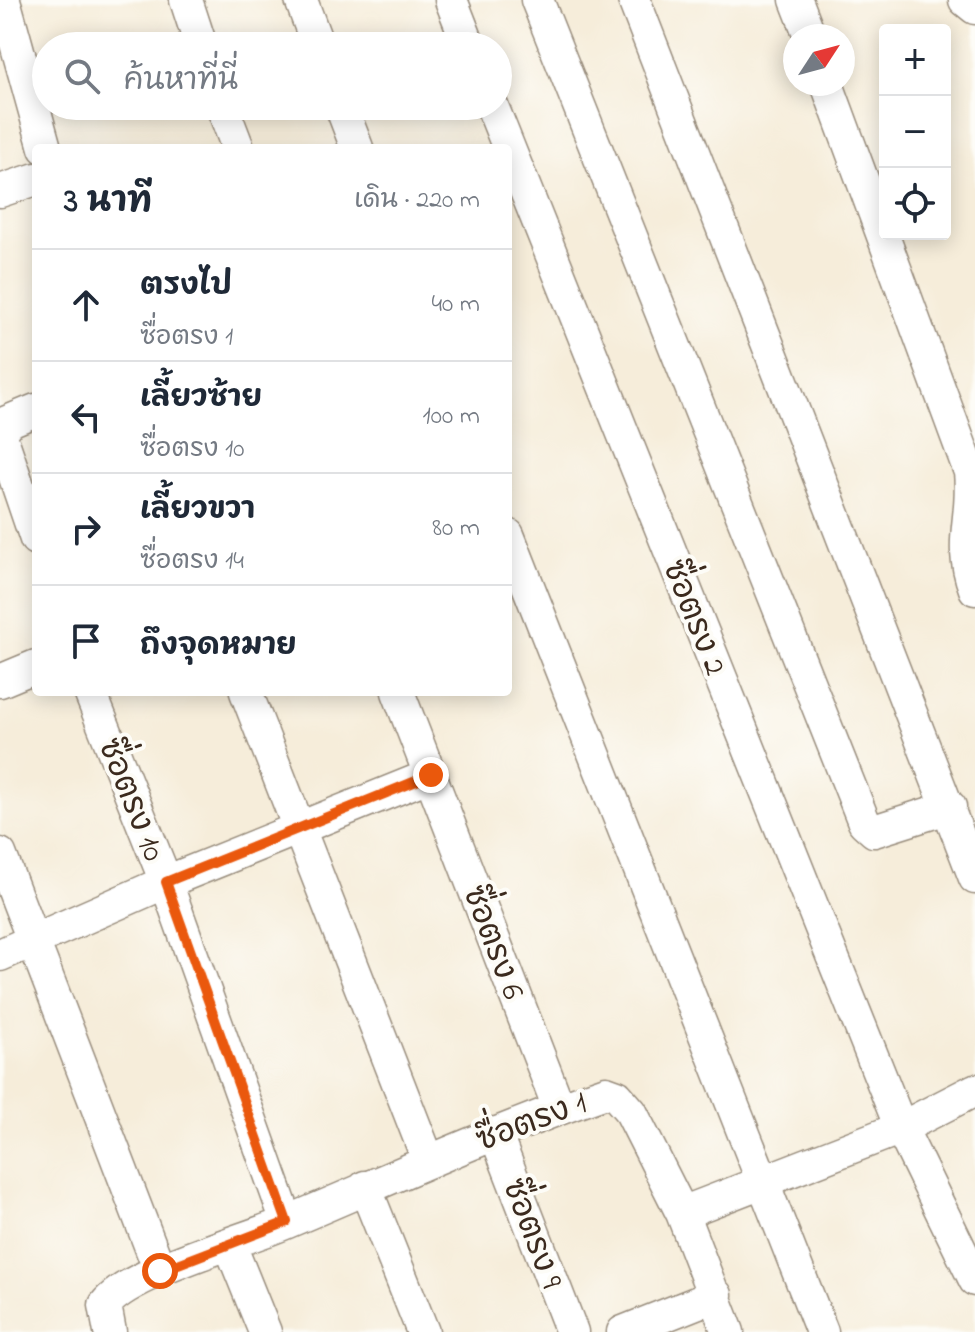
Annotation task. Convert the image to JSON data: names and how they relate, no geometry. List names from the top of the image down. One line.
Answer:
{"streets":{"street":["ซื่อตรง 2","ซื่อตรง 10","ซื่อตรง 6","ซื่อตรง 1","ซื่อตรง 9"]},"crossings":[["ซื่อตรง 10","ซื่อตรง 1"],["ซื่อตรง 6","ซื่อตรง 1"],["ซื่อตรง 1","ซื่อตรง 9"]],"north":"top right","page":{"map_buttons":["+","−"],"search":"ค้นหาที่นี่","heading":["3 นาที","เดิน · 220 m"],"list":[["ตรงไป","ซื่อตรง 1","40 m"],["เลี้ยวซ้าย","ซื่อตรง 10","100 m"],["เลี้ยวขวา","ซื่อตรง 14","80 m"],"ถึงจุดหมาย"]}}
